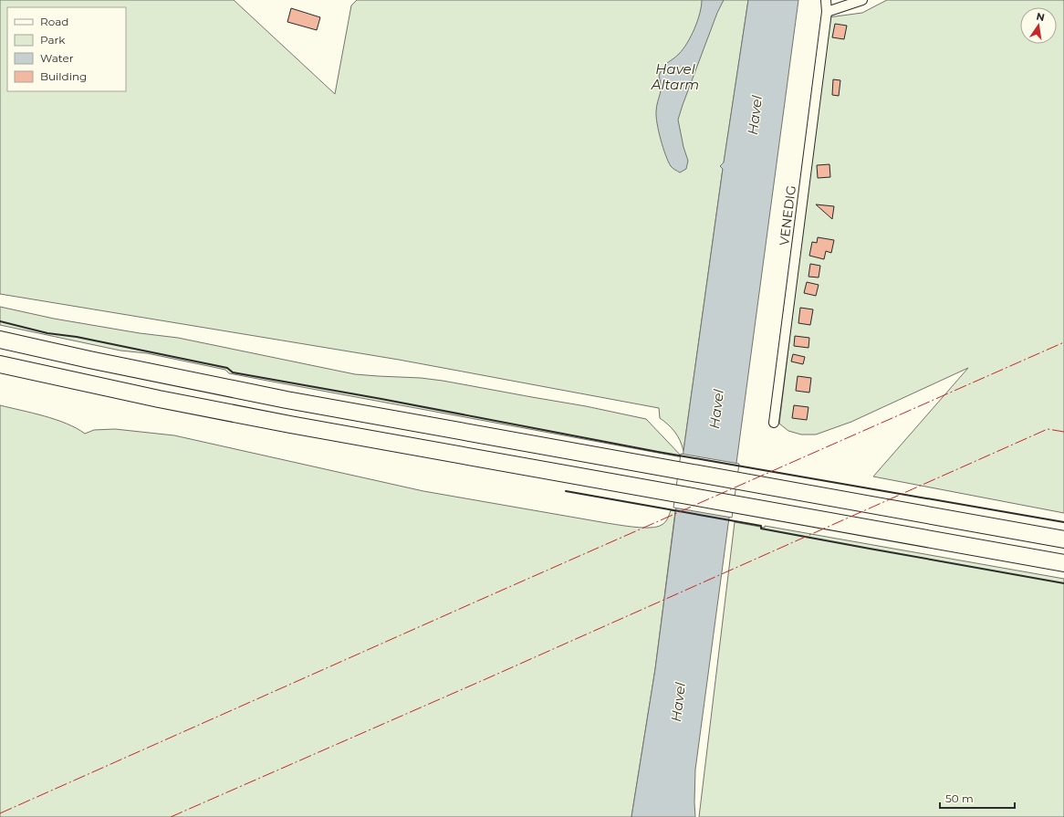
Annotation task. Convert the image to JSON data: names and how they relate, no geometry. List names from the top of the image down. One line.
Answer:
{"streets":{"street":["VENEDIG"]},"water":["Havel Altarm","Havel"],"legend":["Road","Park","Water","Building"],"scale_bar":"50 m","north":"top"}
